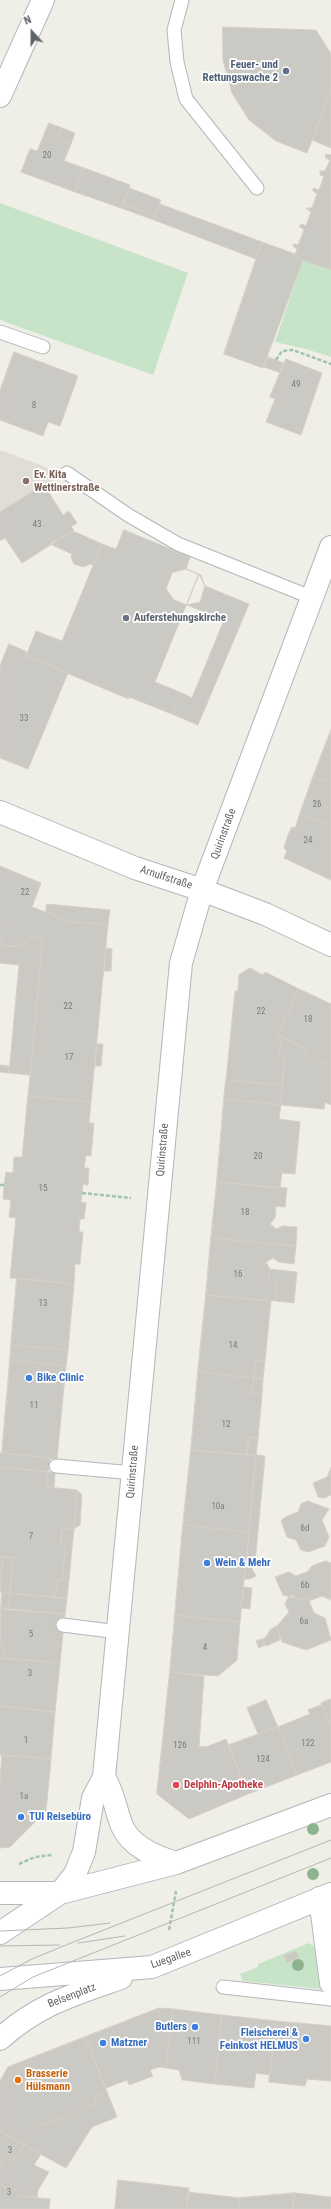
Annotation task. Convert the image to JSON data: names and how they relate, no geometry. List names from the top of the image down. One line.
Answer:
{"streets":{"street":["Quirinstraße","Arnulfstraße","Luegallee","Belsenplatz"]},"crossings":[["Quirinstraße","Arnulfstraße"],["Luegallee","Belsenplatz"]],"places":["Feuer- und Rettungswache 2","Ev. Kita Wettinerstraße","Auferstehungskirche","Bike Clinic","Wein & Mehr","Delphin-Apotheke","TUI Reisebüro","Butlers","Fleischerei & Feinkost HELMUS","Matzner","Brasserie Hülsmann"],"house_numbers":["20","49","8","43","33","26","24","22","22","22","18","17","20","15","18","16","13","14","11","12","10a","6d","7","6b","6a","5","4","3","1","122","126","124","1a","111","3","3"],"north":"top"}
